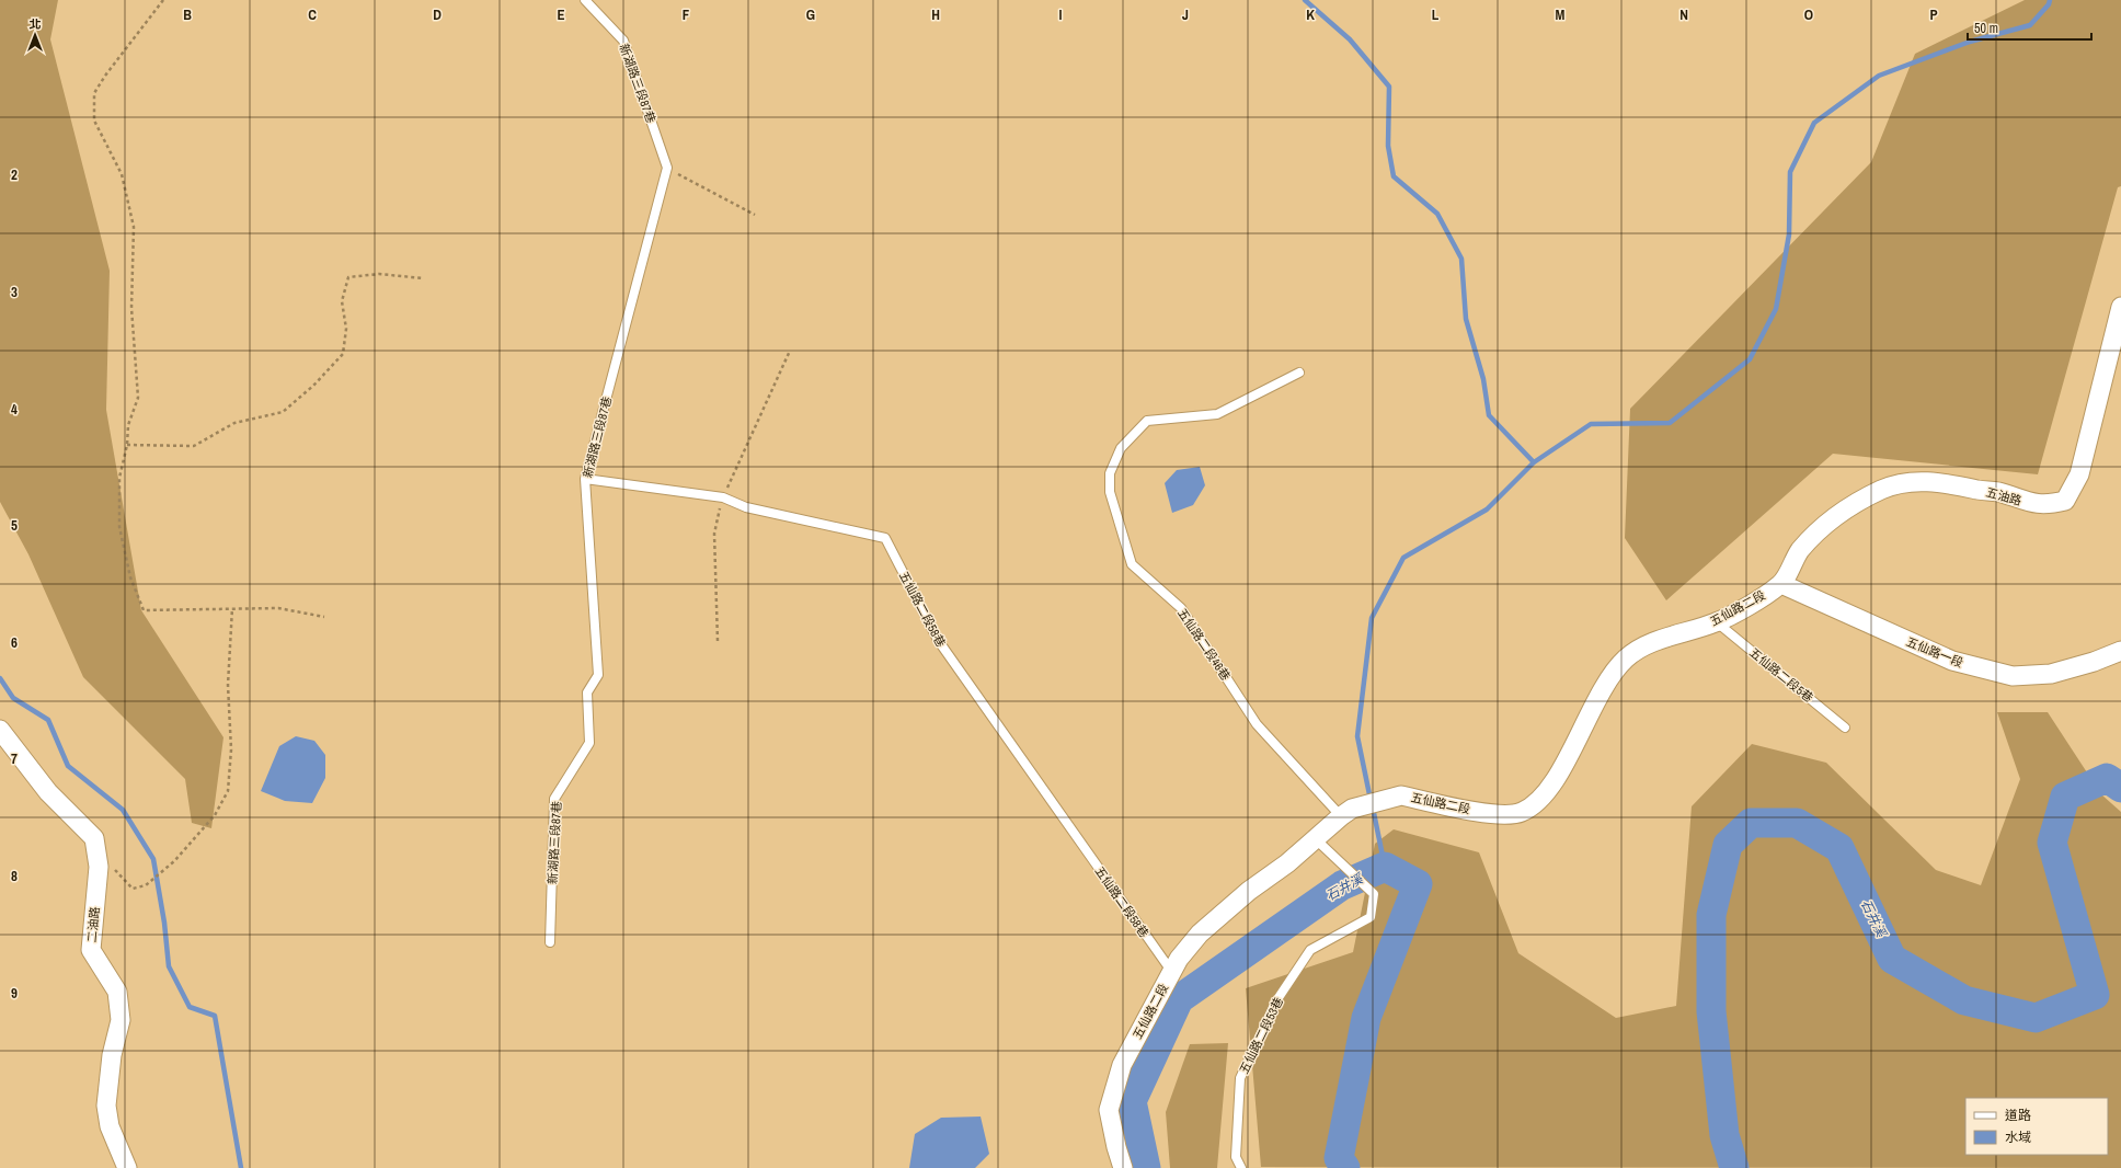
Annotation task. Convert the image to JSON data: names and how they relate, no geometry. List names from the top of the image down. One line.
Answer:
{"streets":{"street":["五油路","五仙路二段","五仙路一段","二油路"],"lane":["新湖路三段87巷","五仙路二段58巷","五仙路二段46巷","五仙路二段5巷","五仙路二段53巷"]},"crossings":[["新湖路三段87巷","五仙路二段58巷"],["五油路","五仙路二段"],["五油路","五仙路一段"],["五仙路二段","五仙路二段58巷"],["五仙路二段","五仙路二段46巷"],["五仙路二段","五仙路一段"],["五仙路二段","五仙路二段5巷"],["五仙路二段","五仙路二段53巷"]],"water":["石井溪"],"legend":["道路","水域"],"scale_bar":"50 m","north":"top","grid":{"columns":["B","C","D","E","F","G","H","I","J","K","L","M","N","O","P"],"rows":["2","3","4","5","6","7","8","9"]}}
